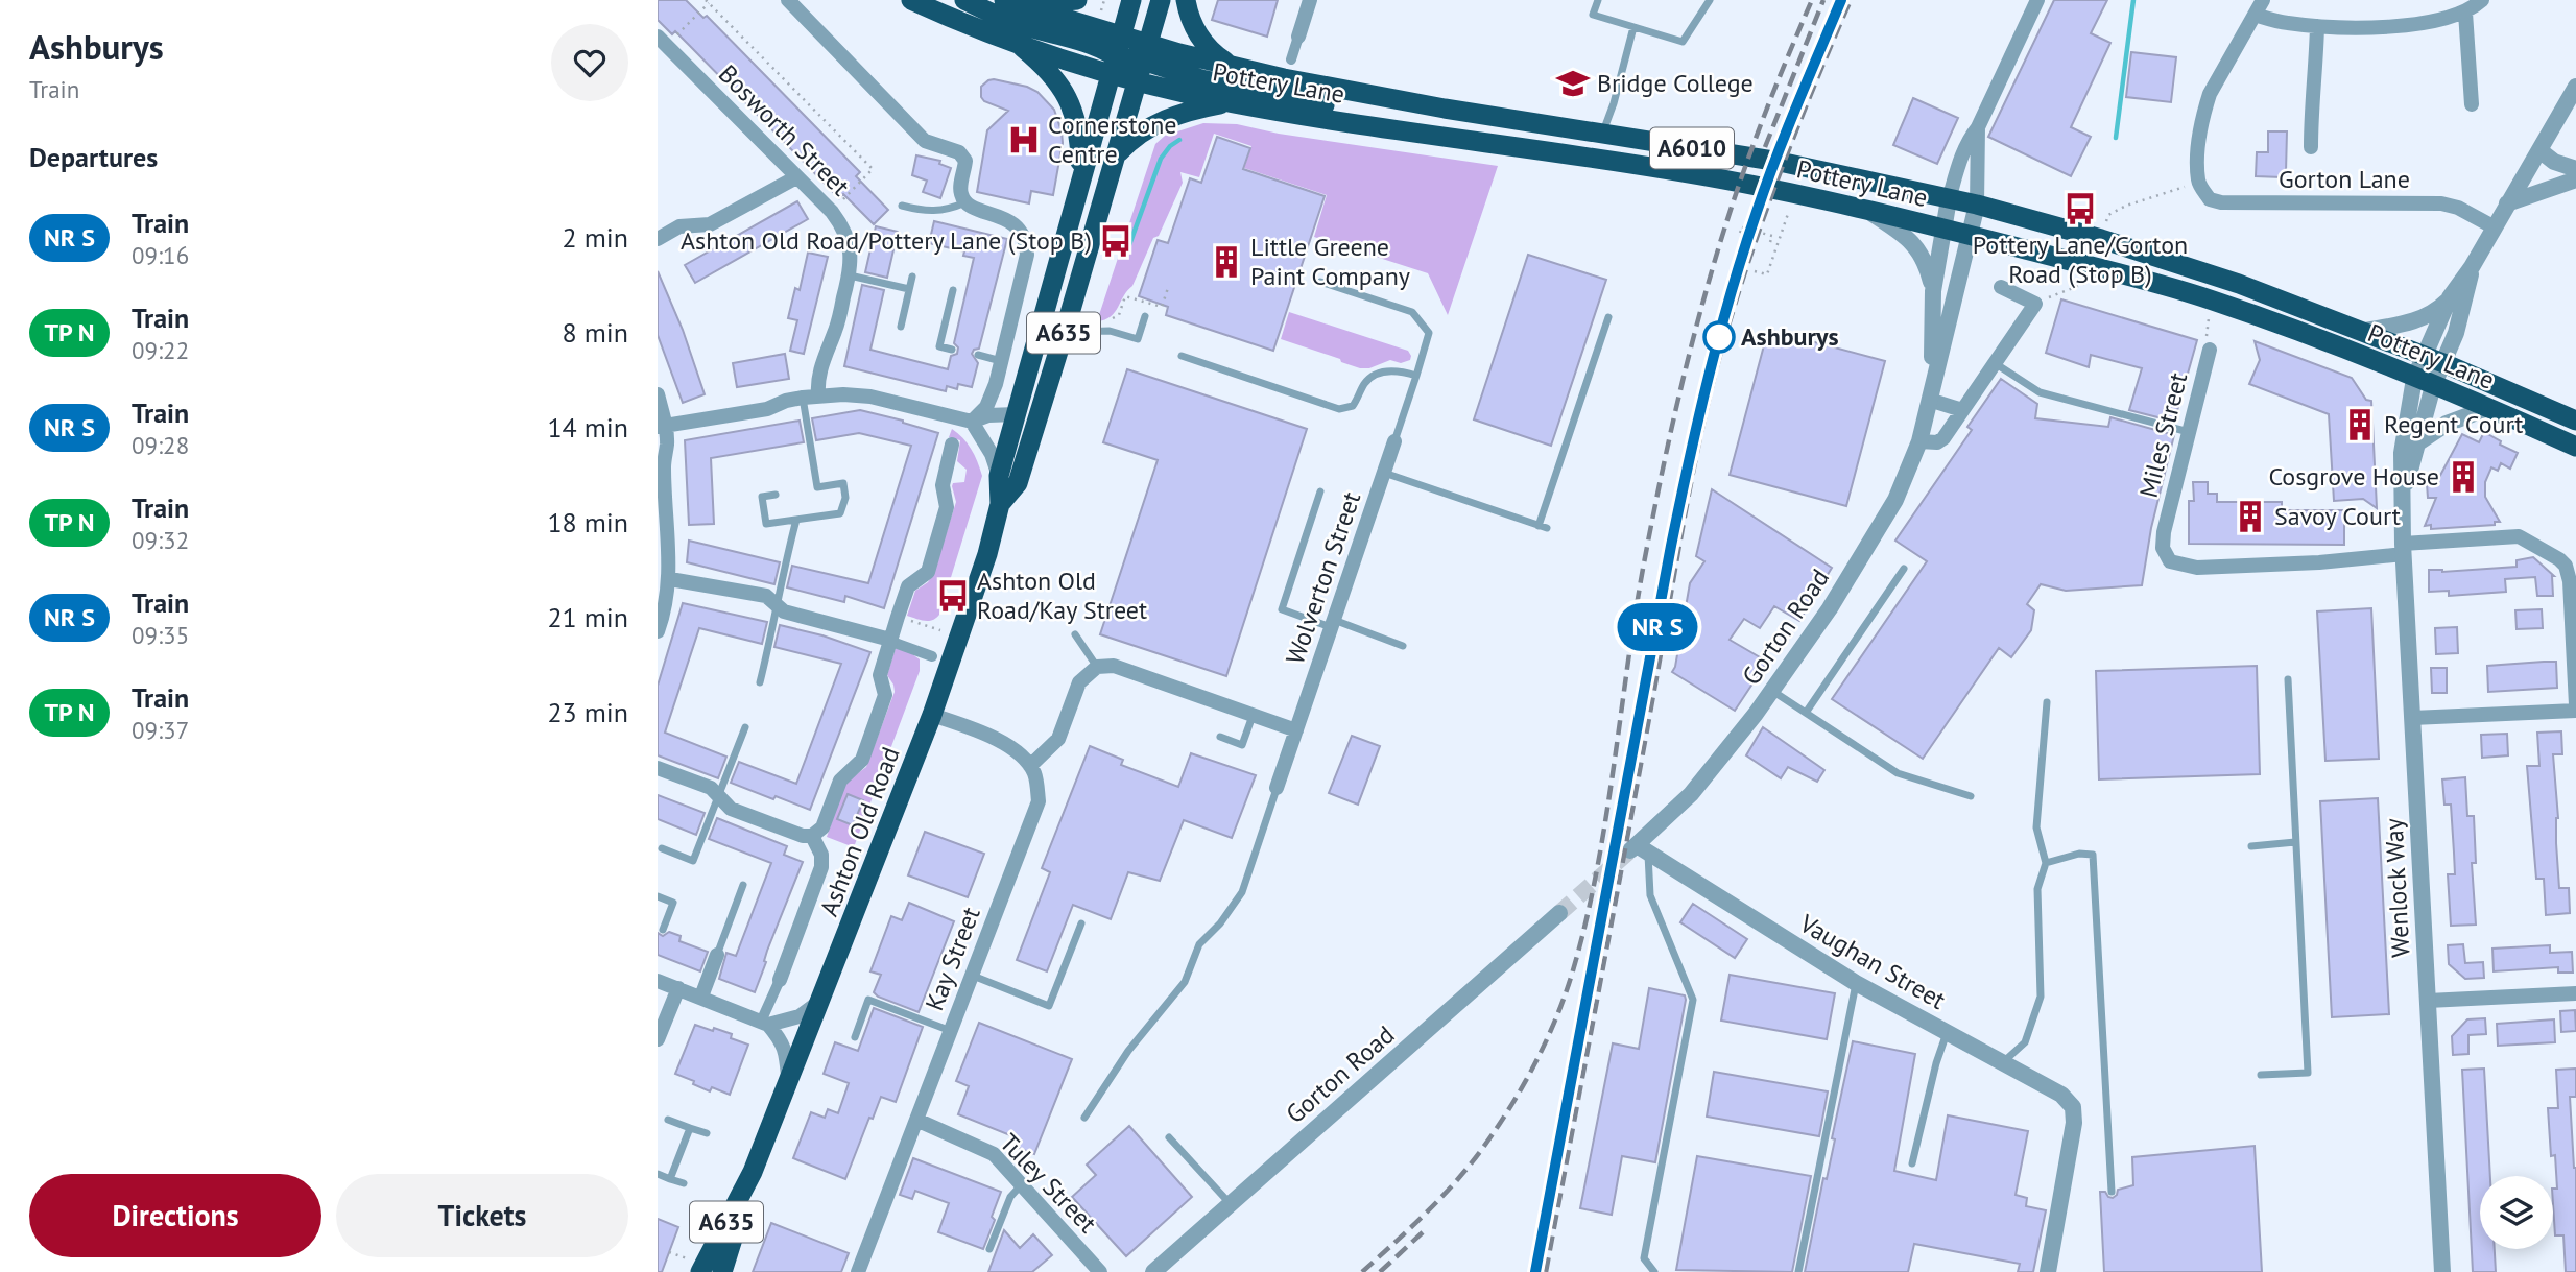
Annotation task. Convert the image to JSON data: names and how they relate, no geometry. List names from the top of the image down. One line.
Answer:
{"streets":{"highway":["Pottery Lane","A6010","A635","Ashton Old Road"],"street":["Bosworth Street","Gorton Lane","Miles Street","Wolverton Street","Gorton Road","Wenlock Way","Kay Street","Vaughan Street","Tuley Street"]},"crossings":[["Pottery Lane","A6010"],["Pottery Lane","Gorton Road"],["Pottery Lane","Ashton Old Road"],["Pottery Lane","Wenlock Way"],["A6010","Ashton Old Road"],["Gorton Lane","Wenlock Way"],["Miles Street","Wenlock Way"],["Gorton Road","Vaughan Street"],["Kay Street","Tuley Street"]],"places":{"school or university":["Bridge College"],"hospital":["Cornerstone Centre"],"bus stop":["Pottery Lane/Gorton Road (Stop B)","Ashton Old Road/Pottery Lane (Stop B)","Ashton Old Road/Kay Street"],"building":["Little Greene Paint Company","Regent Court","Cosgrove House","Savoy Court"],"other":["Ashburys"]},"page":{"heading":[["Ashburys","Train"],"Departures"],"on_map":"NR S","list":[{"mark":"NR S","name":"Train","note":"09:16","value":"2 min"},{"mark":"TP N","name":"Train","note":"09:22","value":"8 min"},{"mark":"NR S","name":"Train","note":"09:28","value":"14 min"},{"mark":"TP N","name":"Train","note":"09:32","value":"18 min"},{"mark":"NR S","name":"Train","note":"09:35","value":"21 min"},{"mark":"TP N","name":"Train","note":"09:37","value":"23 min"}],"buttons":["Directions","Tickets"]}}
